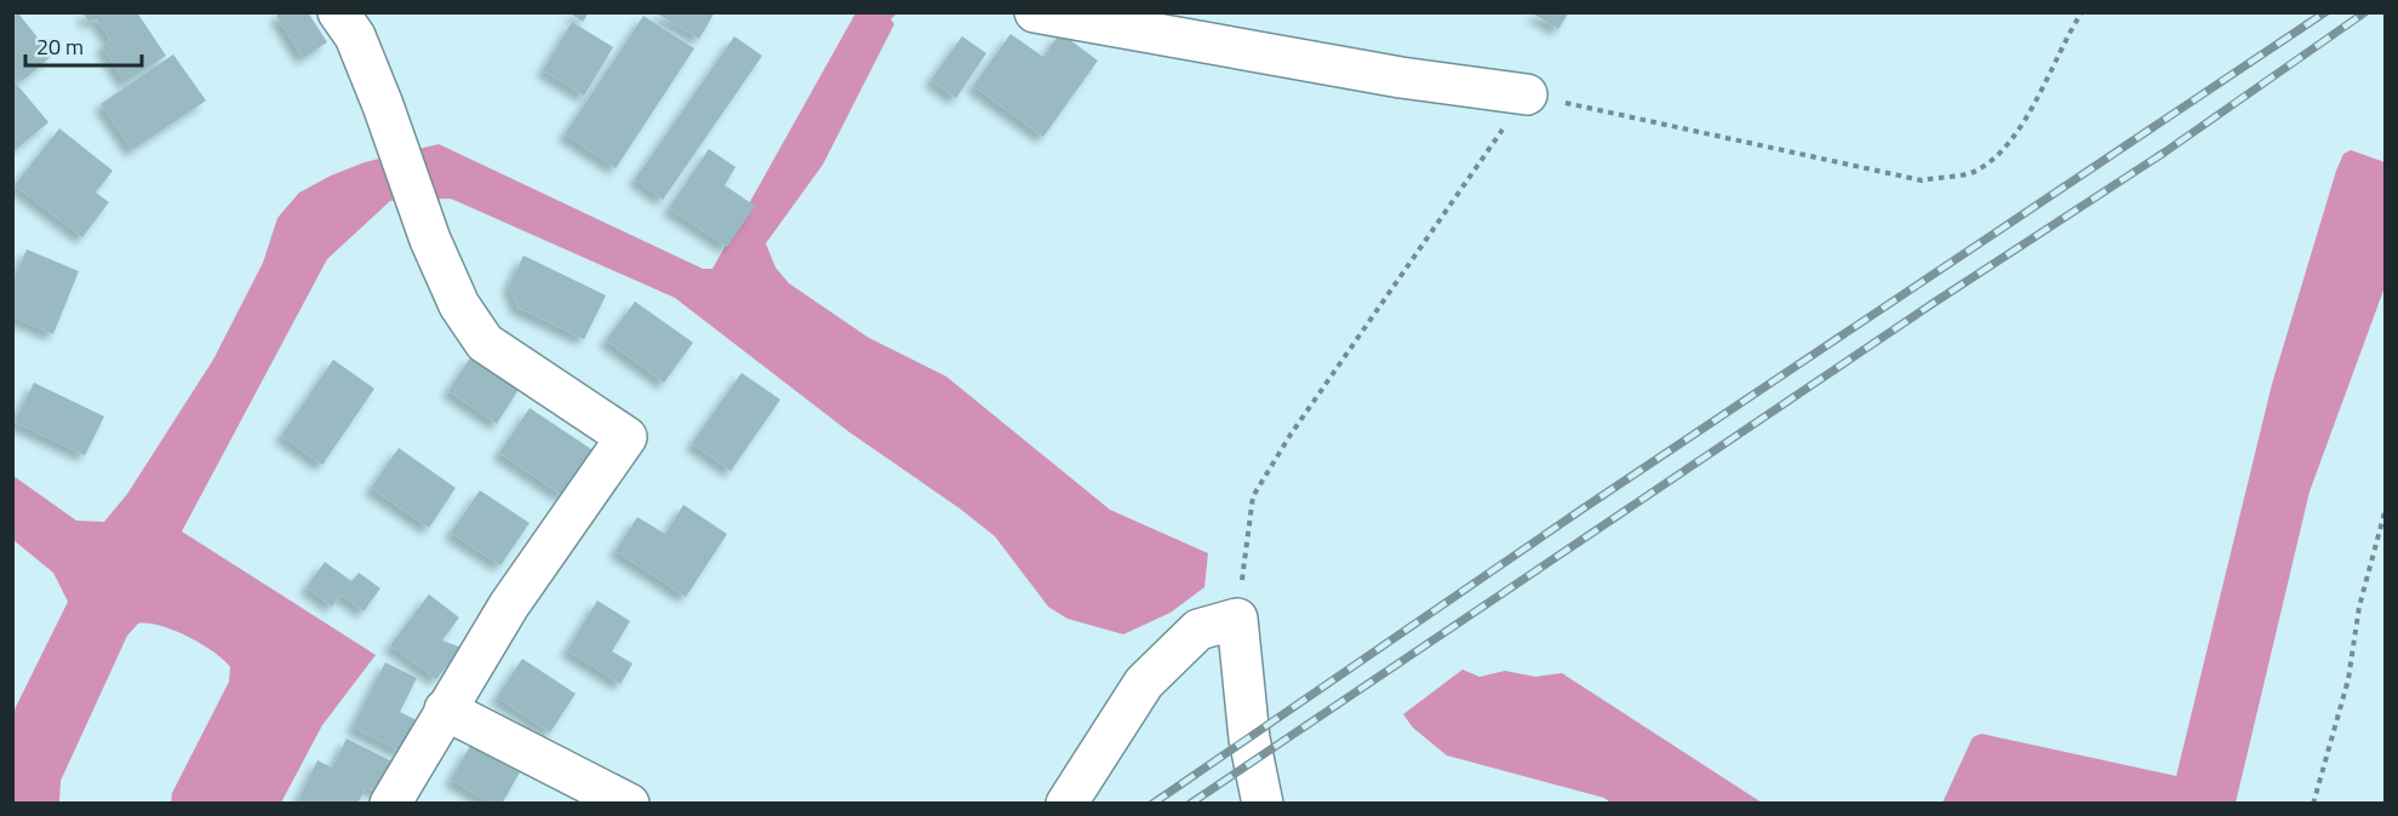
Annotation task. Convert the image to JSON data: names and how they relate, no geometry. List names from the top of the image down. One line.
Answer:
{"scale_bar":"20 m"}
